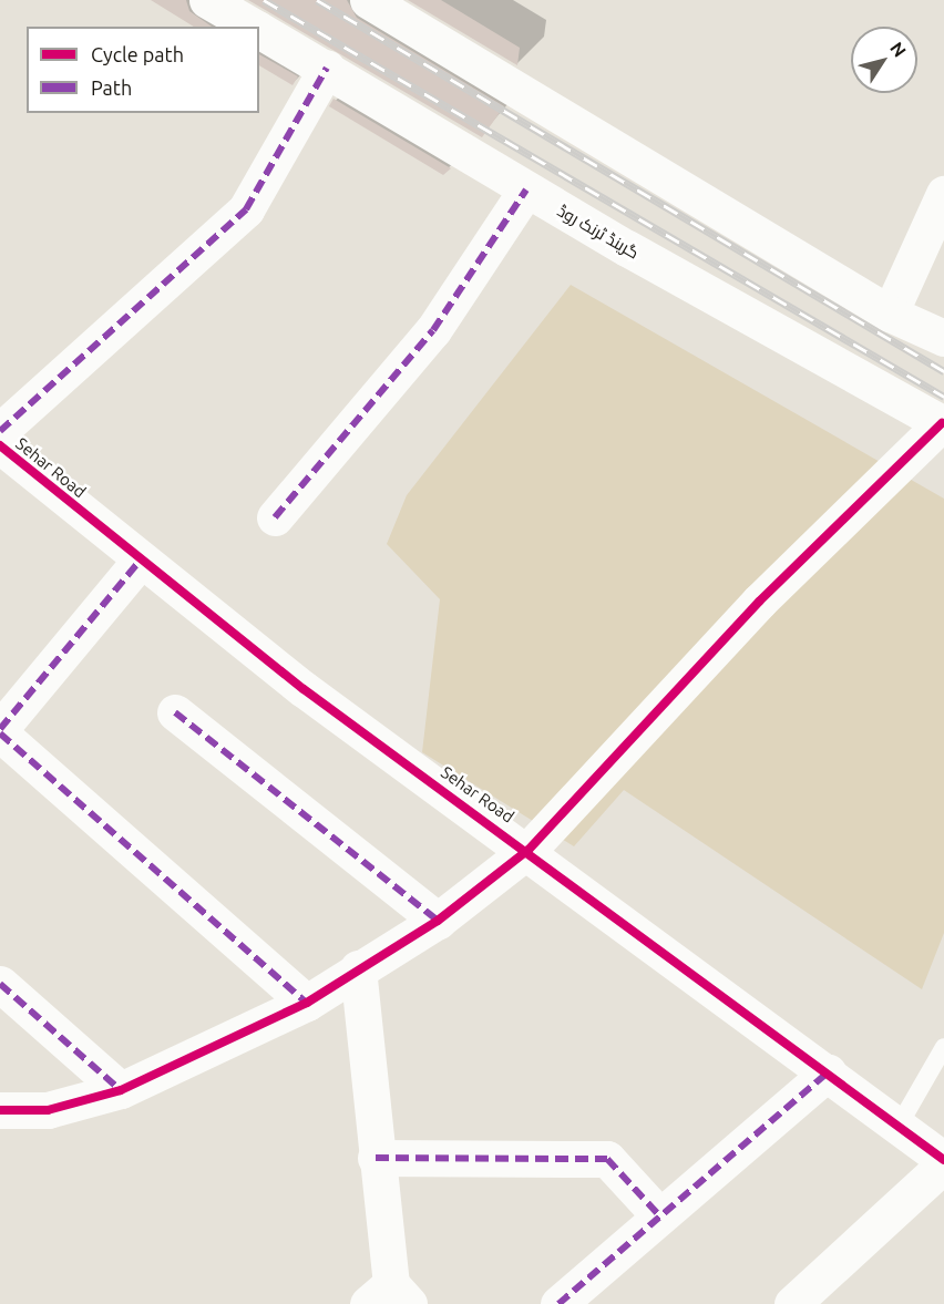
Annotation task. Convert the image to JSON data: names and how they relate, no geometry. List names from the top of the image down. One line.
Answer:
{"streets":{"street":["گرینڈ ٹرنک روڈ","Sehar Road"]},"legend":["Cycle path","Path"],"north":"top right"}
